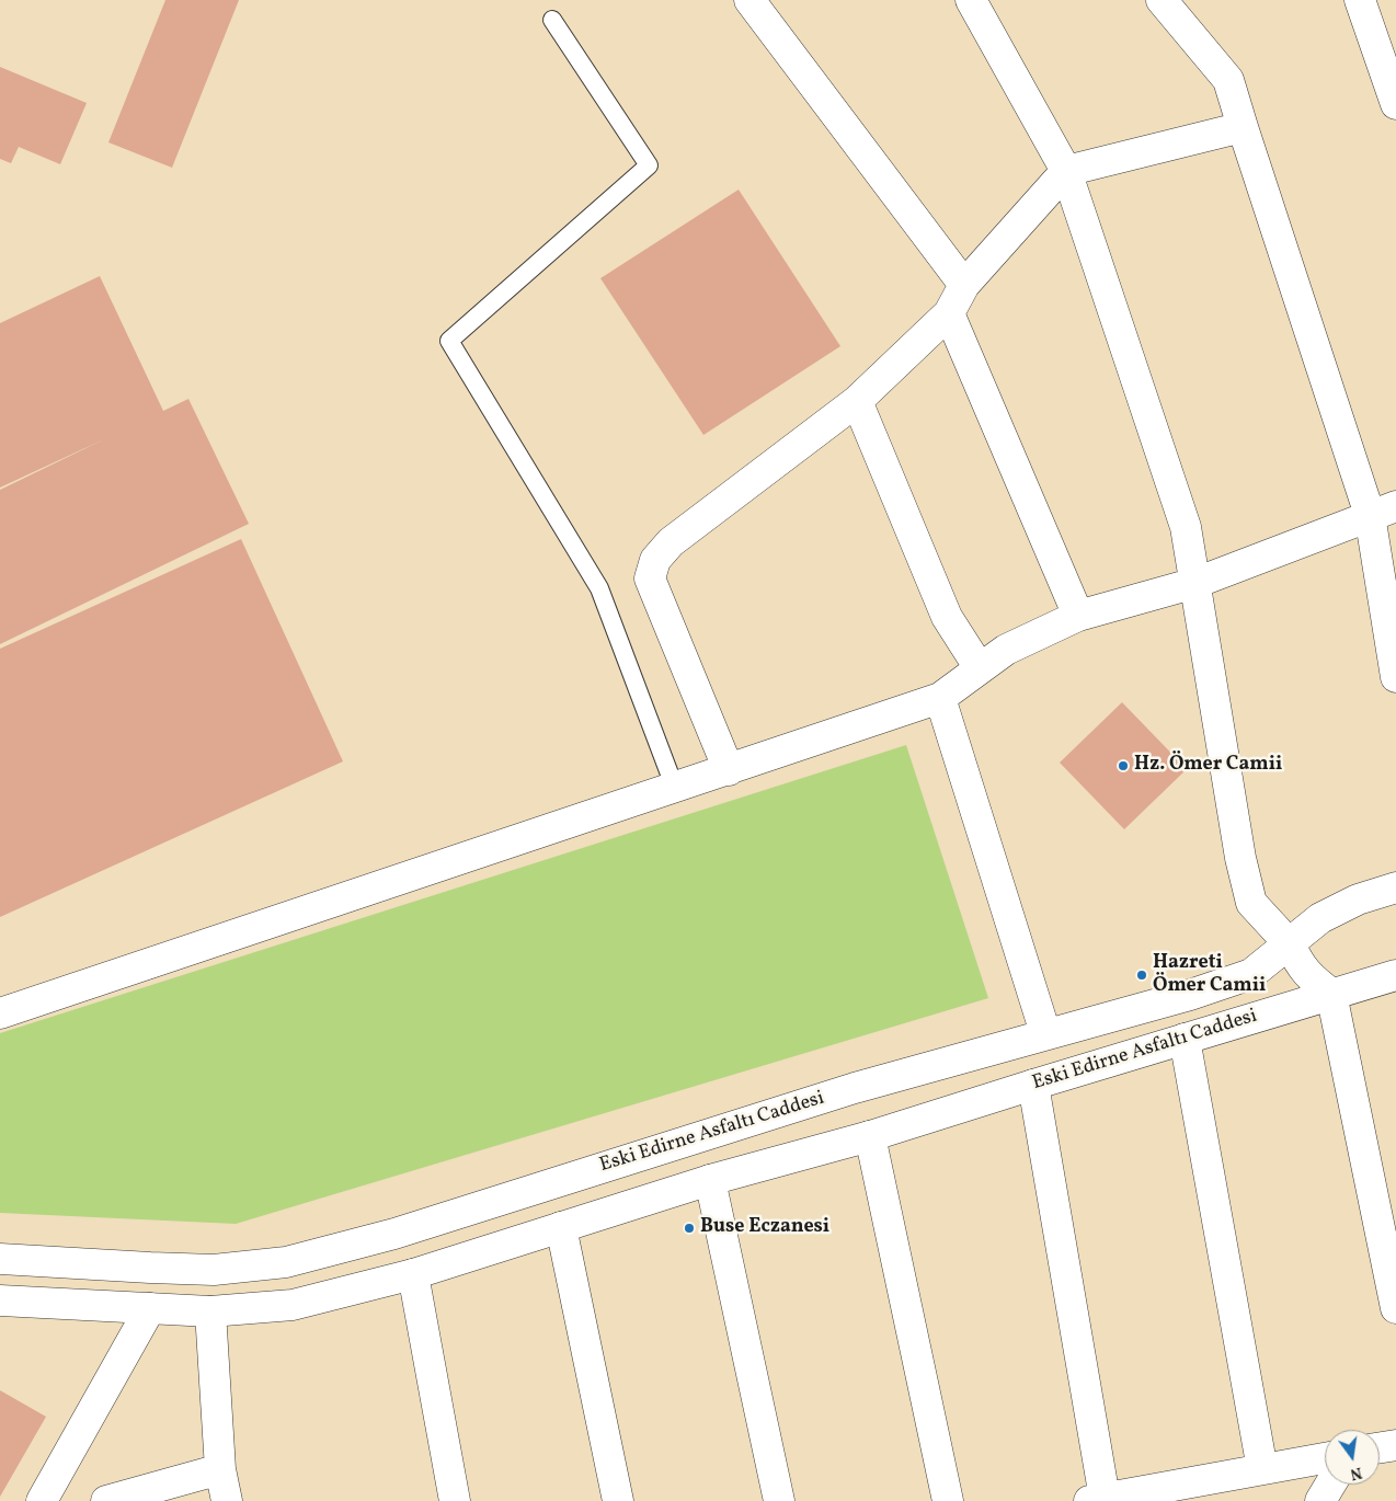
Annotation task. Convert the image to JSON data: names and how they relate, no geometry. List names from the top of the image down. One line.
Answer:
{"streets":{"street":["Eski Edirne Asfaltı Caddesi"]},"places":["Hz. Ömer Camii","Hazreti Ömer Camii","Buse Eczanesi"],"north":"bottom"}
